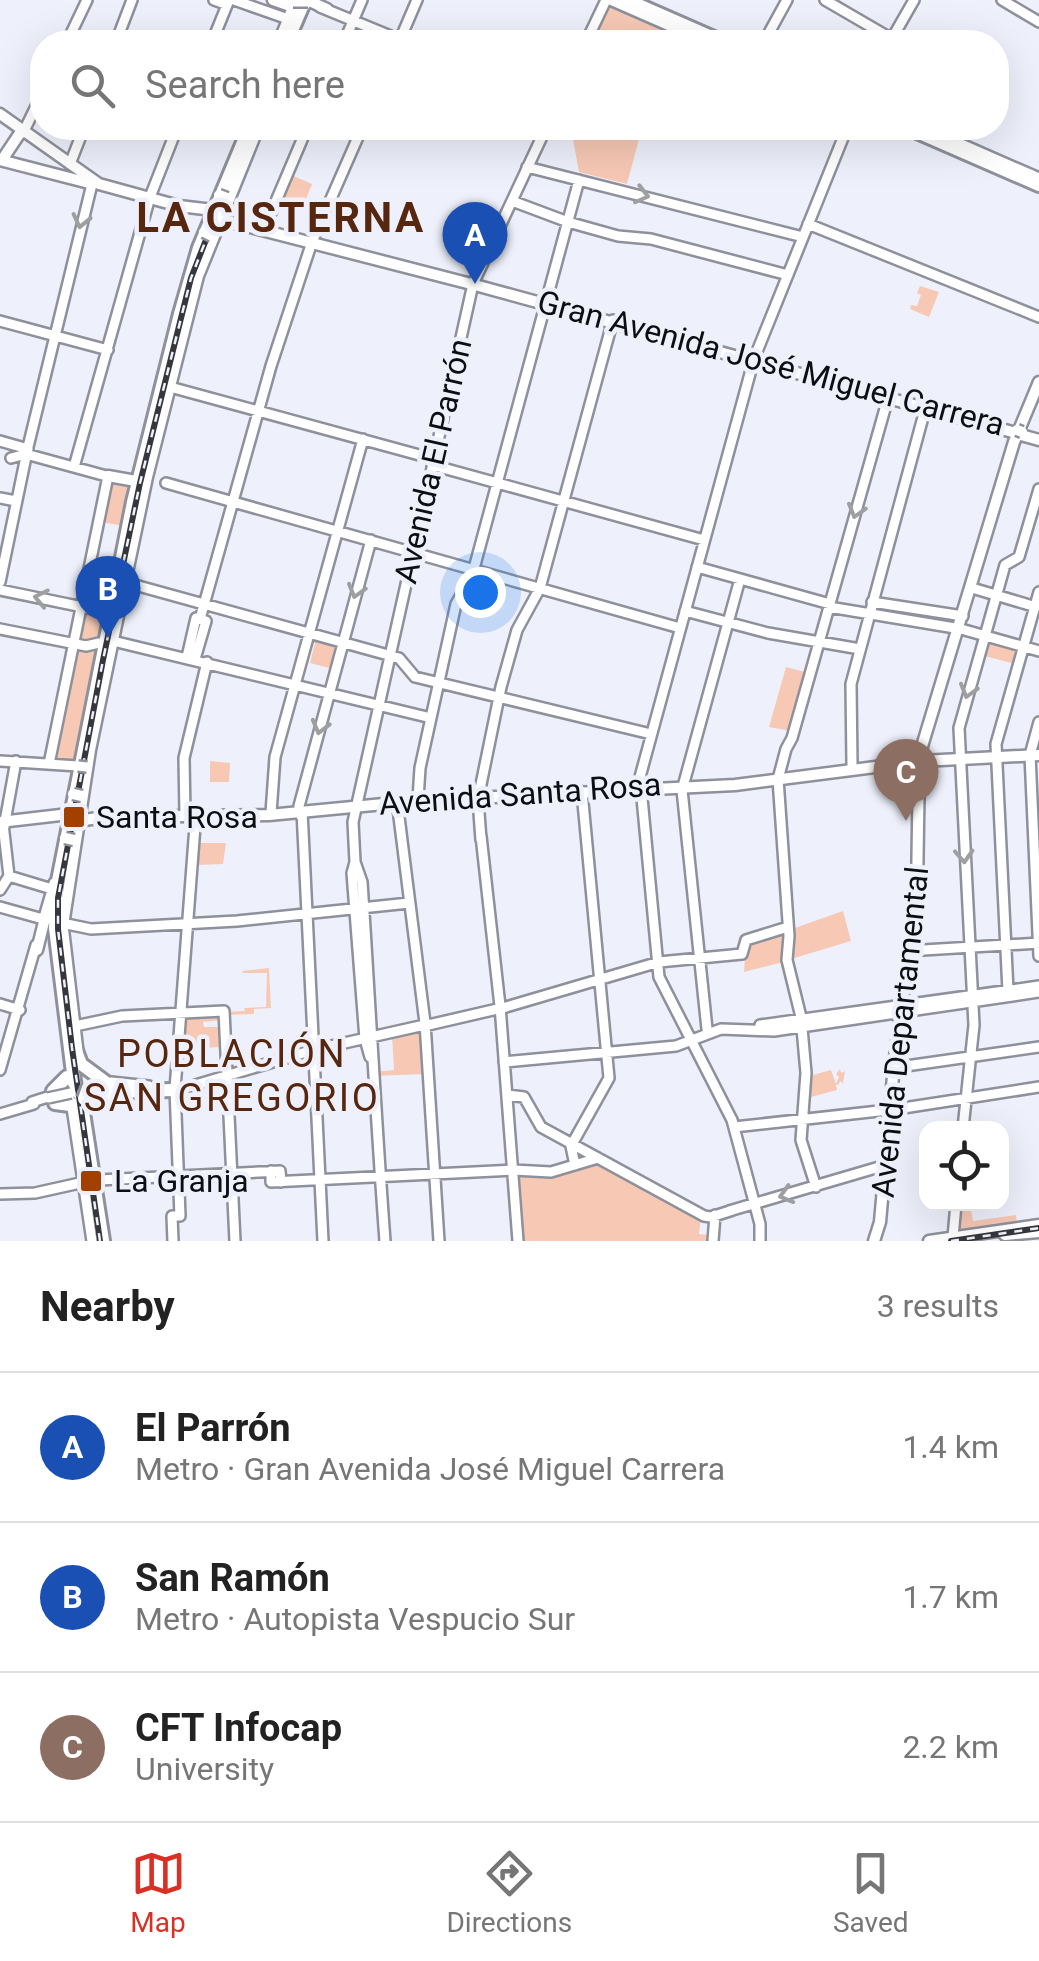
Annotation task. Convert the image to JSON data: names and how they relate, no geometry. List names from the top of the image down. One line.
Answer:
{"streets":{"main road":["Gran Avenida José Miguel Carrera","Avenida Santa Rosa","Avenida Departamental"],"street":["Avenida El Parrón"]},"crossings":[["Gran Avenida José Miguel Carrera","Avenida El Parrón"],["Avenida El Parrón","Avenida Santa Rosa"],["Avenida Santa Rosa","Avenida Departamental"]],"districts":["LA CISTERNA","POBLACIÓN SAN GREGORIO"],"places":{"transit":["Santa Rosa","La Granja"]},"page":{"search":"Search here","pins":["A","B","C"],"heading":["Nearby","3 results"],"list":[{"mark":"A","name":"El Parrón","note":"Metro · Gran Avenida José Miguel Carrera","value":"1.4 km"},{"mark":"B","name":"San Ramón","note":"Metro · Autopista Vespucio Sur","value":"1.7 km"},{"mark":"C","name":"CFT Infocap","note":"University","value":"2.2 km"}],"nav":["Map","Directions","Saved"]}}
